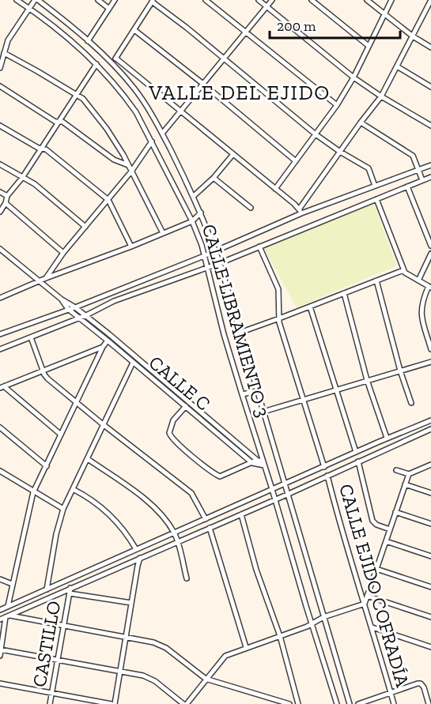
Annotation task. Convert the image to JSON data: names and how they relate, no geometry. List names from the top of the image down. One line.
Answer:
{"streets":{"street":["CALLE LIBRAMIENTO 3","CALLE C","CALLE EJIDO COFRADÍA","CASTILLO"]},"crossings":[["CALLE LIBRAMIENTO 3","CALLE C"]],"districts":["VALLE DEL EJIDO"],"scale_bar":"200 m"}
